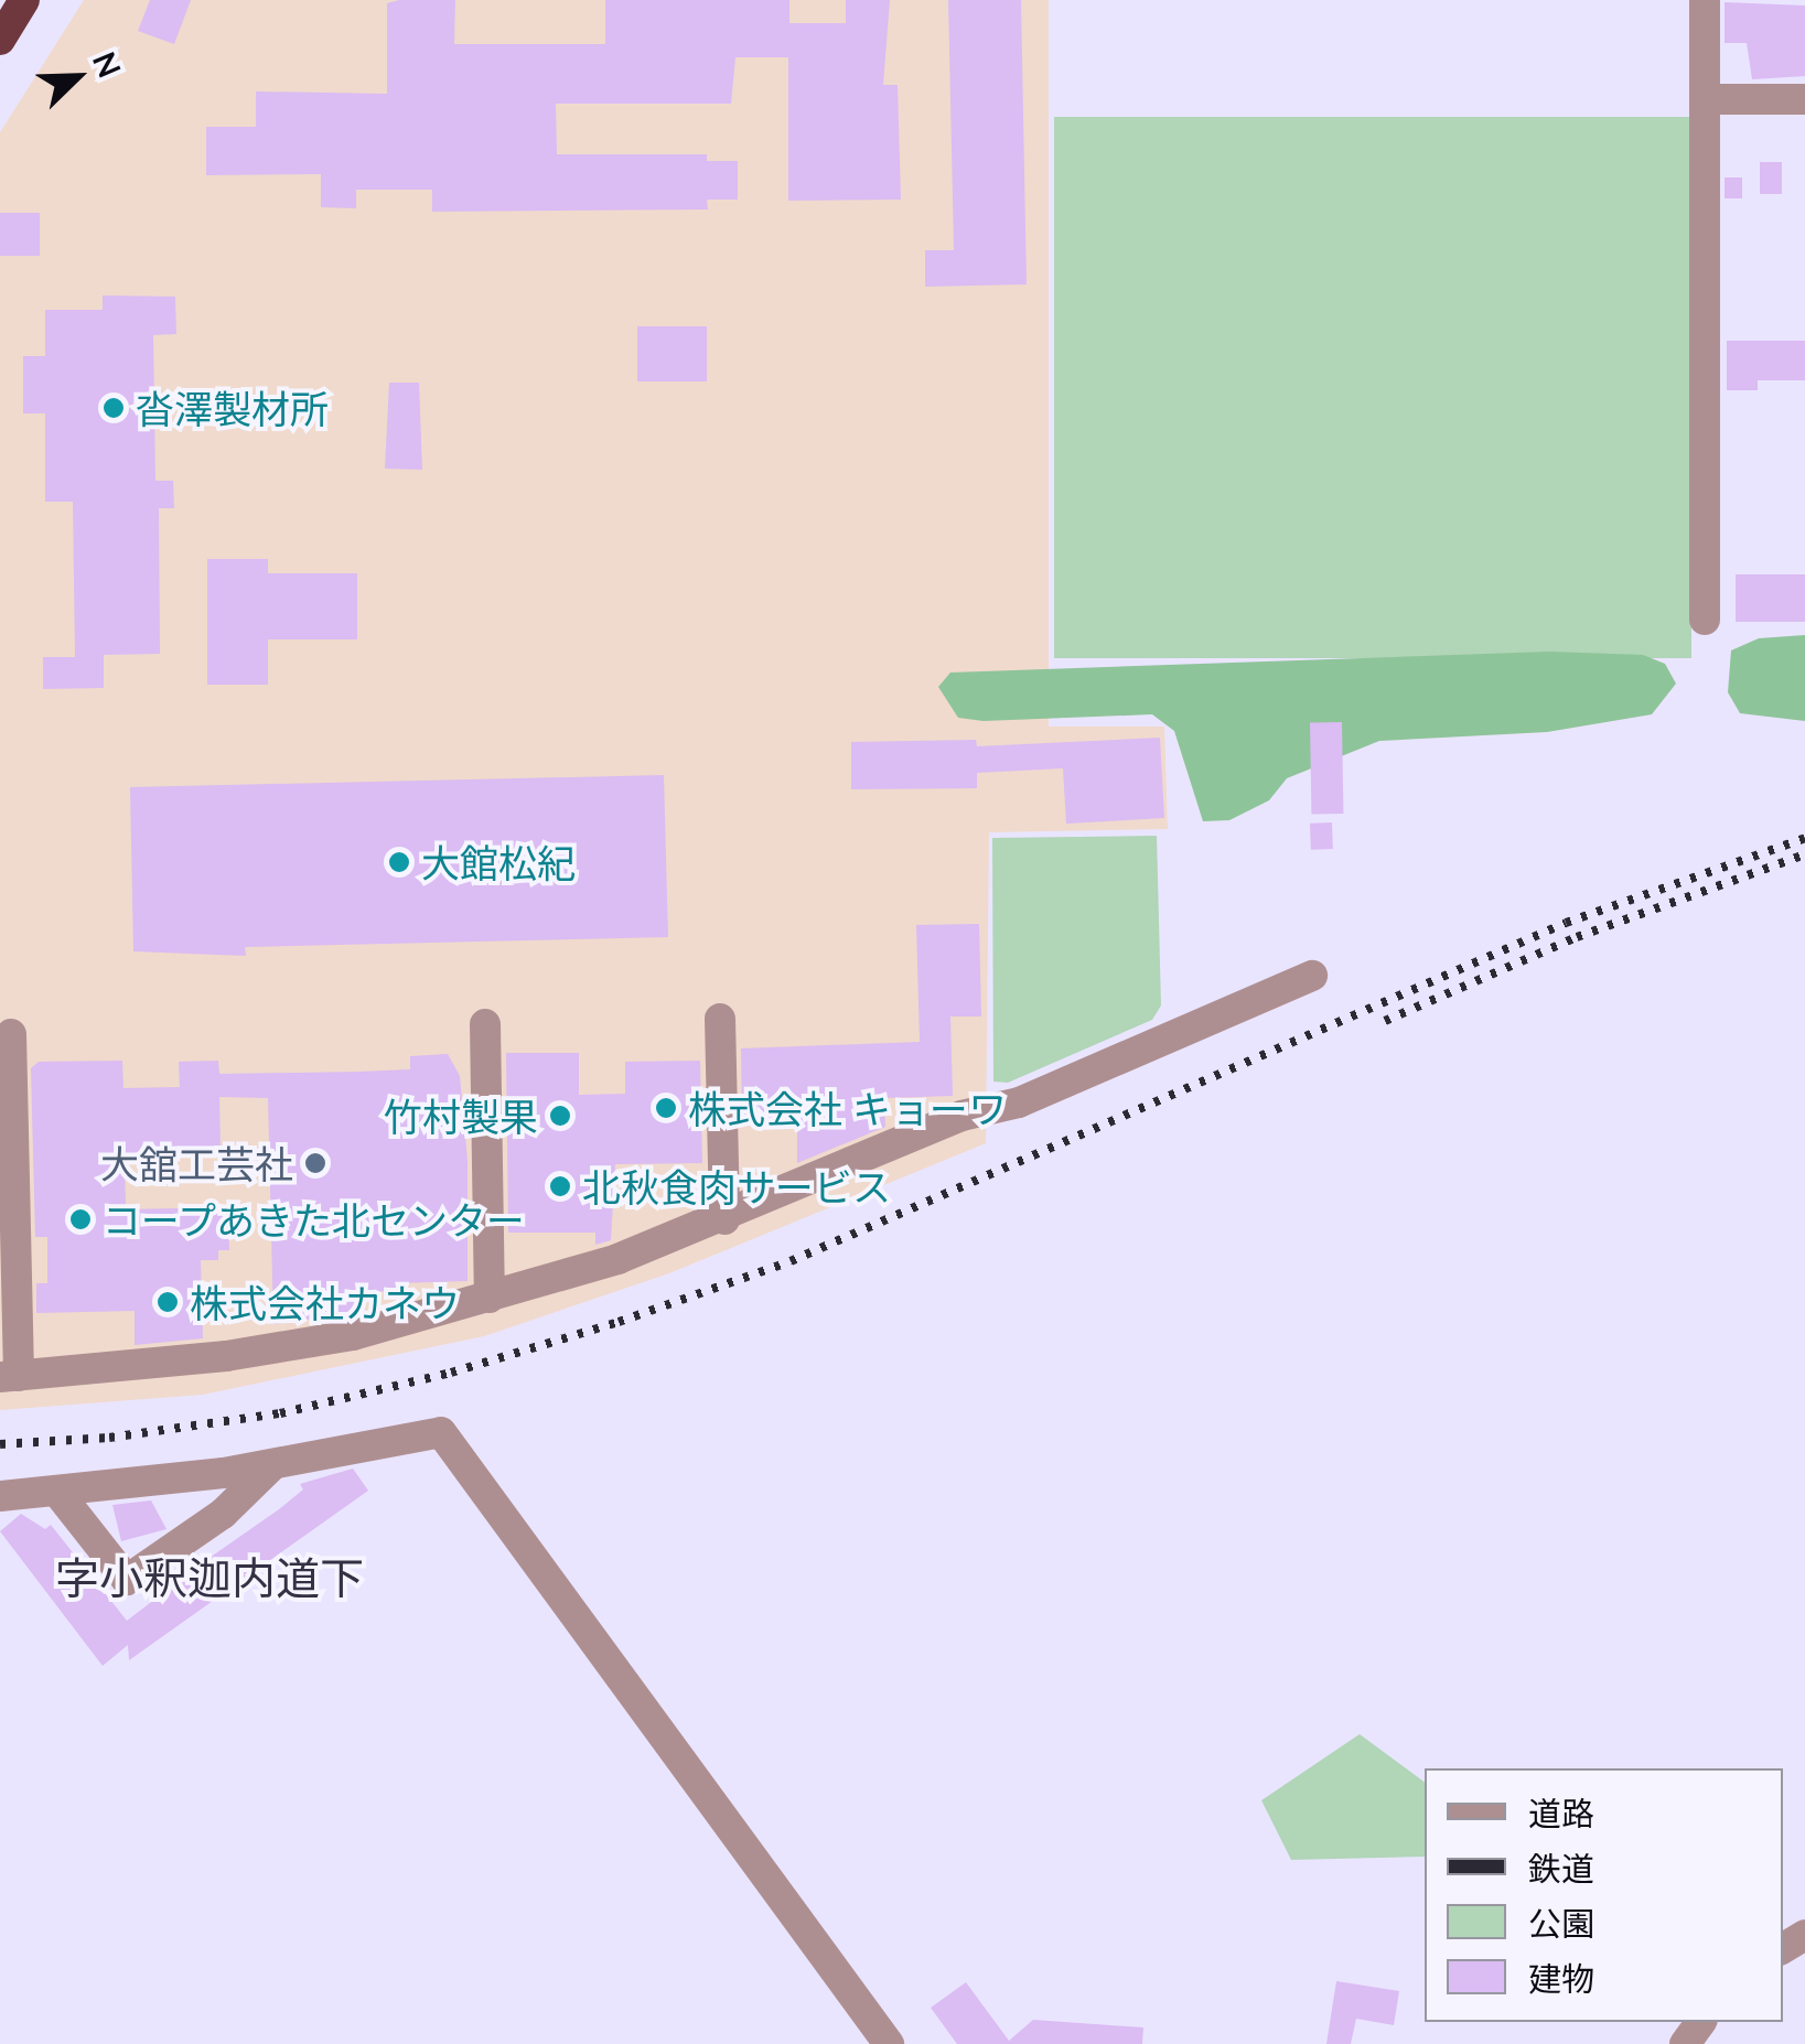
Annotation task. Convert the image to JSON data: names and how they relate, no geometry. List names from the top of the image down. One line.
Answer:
{"districts":["字小釈迦内道下"],"places":["沓澤製材所","大館松紀","株式会社 キョーワ","竹村製果","大舘工芸社","北秋食肉サービス","コープあきた北センター","株式会社カネウ"],"legend":["道路","鉄道","公園","建物"],"north":"top right"}
